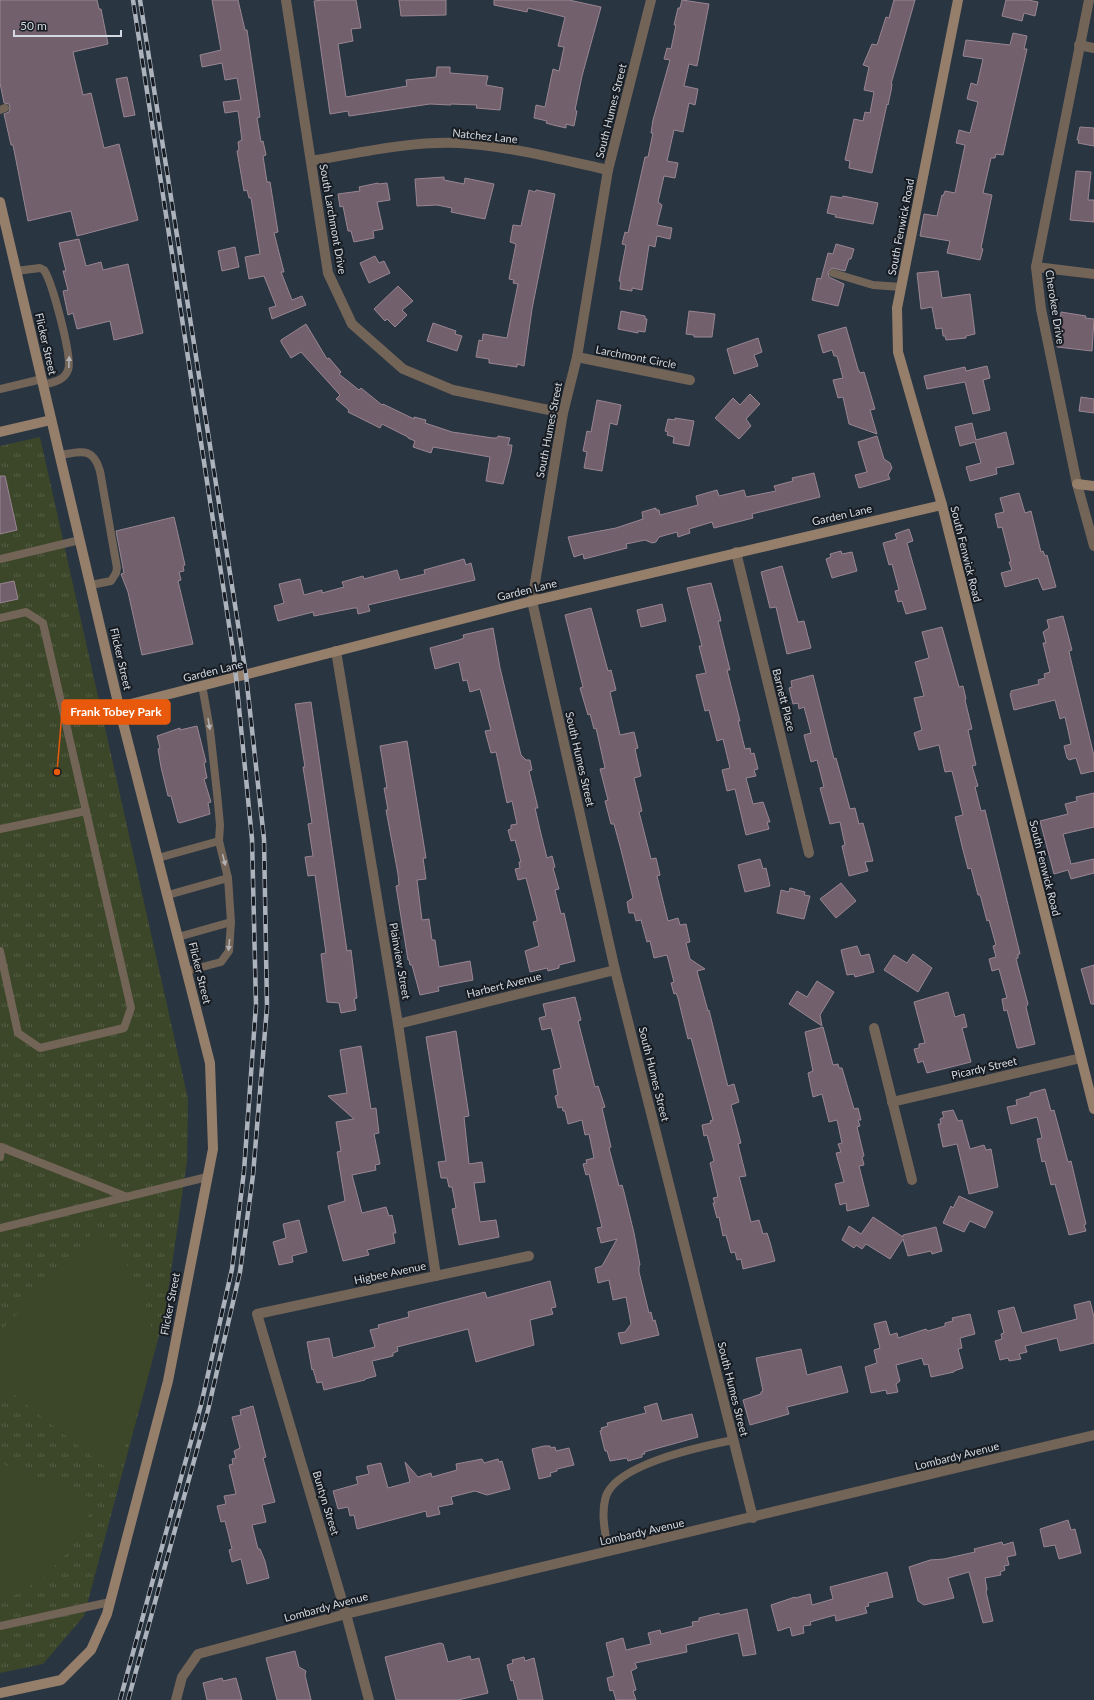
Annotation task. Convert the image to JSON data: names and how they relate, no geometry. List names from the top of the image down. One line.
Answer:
{"streets":{"street":["South Humes Street","Natchez Lane","South Larchmont Drive","South Fenwick Road","Cherokee Drive","Flicker Street","Larchmont Circle","Garden Lane","Barnett Place","Plainview Street","Harbert Avenue","Picardy Street","Higbee Avenue","Lombardy Avenue","Buntyn Street"]},"crossings":[["South Humes Street","Natchez Lane"],["South Humes Street","South Larchmont Drive"],["South Humes Street","Larchmont Circle"],["South Humes Street","Garden Lane"],["South Humes Street","Harbert Avenue"],["South Humes Street","Lombardy Avenue"],["Natchez Lane","South Larchmont Drive"],["South Fenwick Road","Garden Lane"],["South Fenwick Road","Picardy Street"],["Flicker Street","Garden Lane"],["Garden Lane","Barnett Place"],["Garden Lane","Plainview Street"],["Plainview Street","Harbert Avenue"],["Plainview Street","Higbee Avenue"],["Higbee Avenue","Buntyn Street"],["Lombardy Avenue","Buntyn Street"]],"places":["Frank Tobey Park"],"scale_bar":"50 m"}
